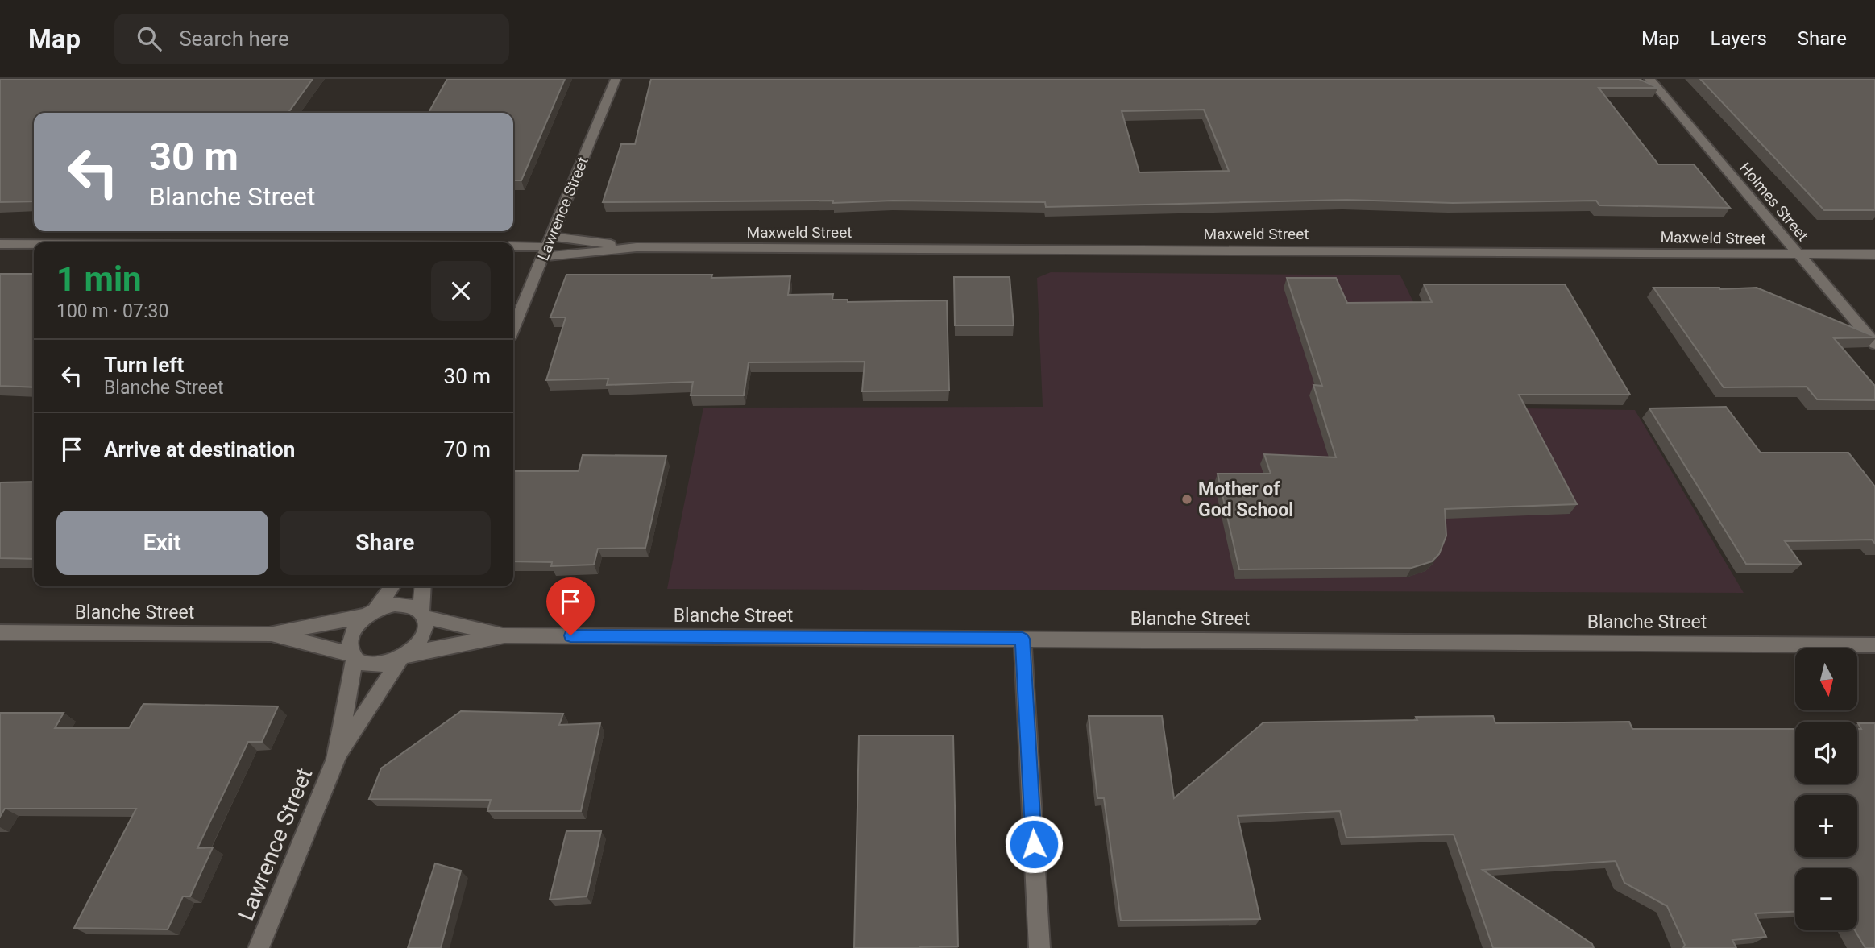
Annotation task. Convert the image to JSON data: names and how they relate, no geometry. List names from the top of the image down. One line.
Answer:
{"streets":{"street":["Holmes Street","Lawrence Street","Maxweld Street","Blanche Street"]},"crossings":[["Holmes Street","Maxweld Street"],["Lawrence Street","Maxweld Street"],["Lawrence Street","Blanche Street"]],"places":["Mother of God School"],"north":"bottom","page":{"header":"Map","search":"Search here","nav":["Map","Layers","Share"],"turn":["30 m","Blanche Street"],"heading":["1 min","100 m · 07:30"],"list":[{"name":"Turn left","note":"Blanche Street","value":"30 m"},{"name":"Arrive at destination","value":"70 m"}],"buttons":["Exit","Share"],"map_buttons":["+","−"]}}
